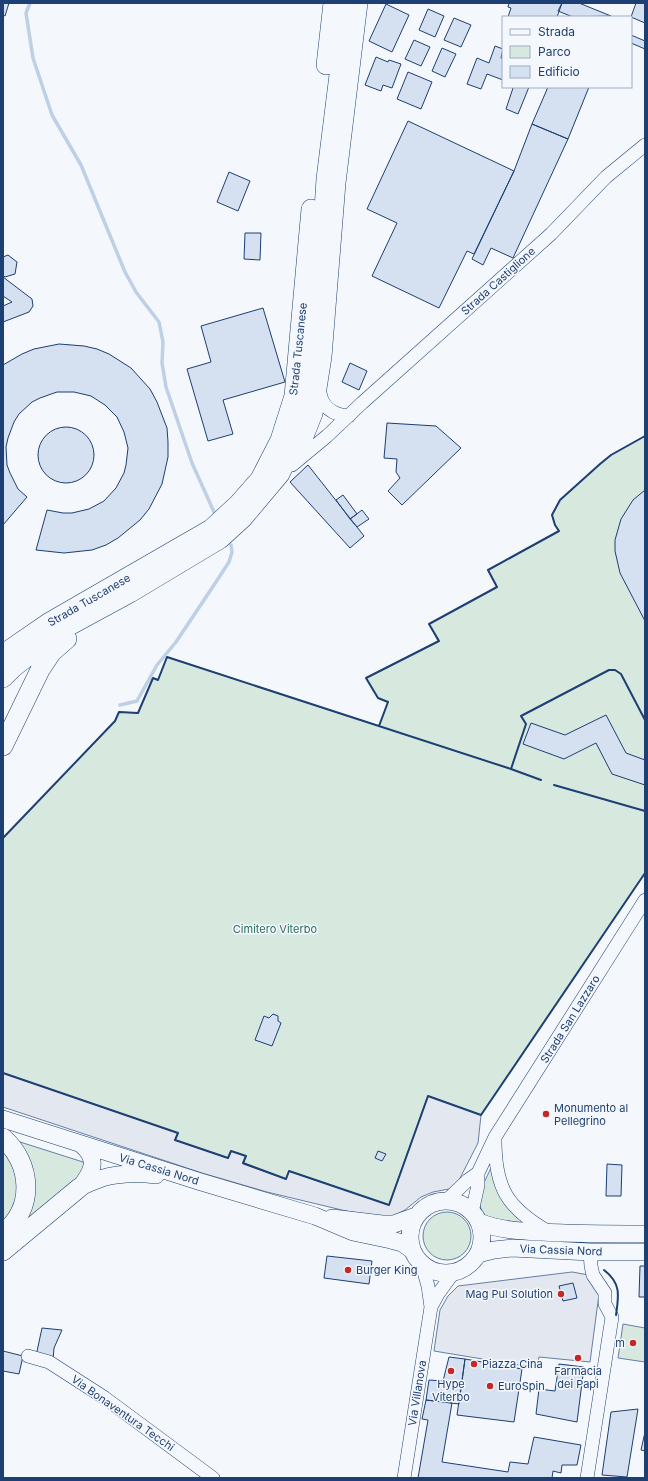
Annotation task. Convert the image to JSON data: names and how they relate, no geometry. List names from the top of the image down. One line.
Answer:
{"streets":{"highway":["Strada Tuscanese"],"main road":["Via Cassia Nord"],"street":["Strada Castiglione","Strada San Lazzaro","Via Villanova","Via Bonaventura Tecchi"]},"crossings":[["Strada Castiglione","Strada Tuscanese"],["Strada San Lazzaro","Via Cassia Nord"],["Strada San Lazzaro","Via Villanova"],["Via Cassia Nord","Via Villanova"]],"parks":["Cimitero Viterbo"],"places":["Monumento al Pellegrino","Burger King","Mag Pul Solution","m","Farmacia dei Papi","Piazza Cina","Hype Viterbo","EuroSpin"],"legend":["Strada","Parco","Edificio"]}
